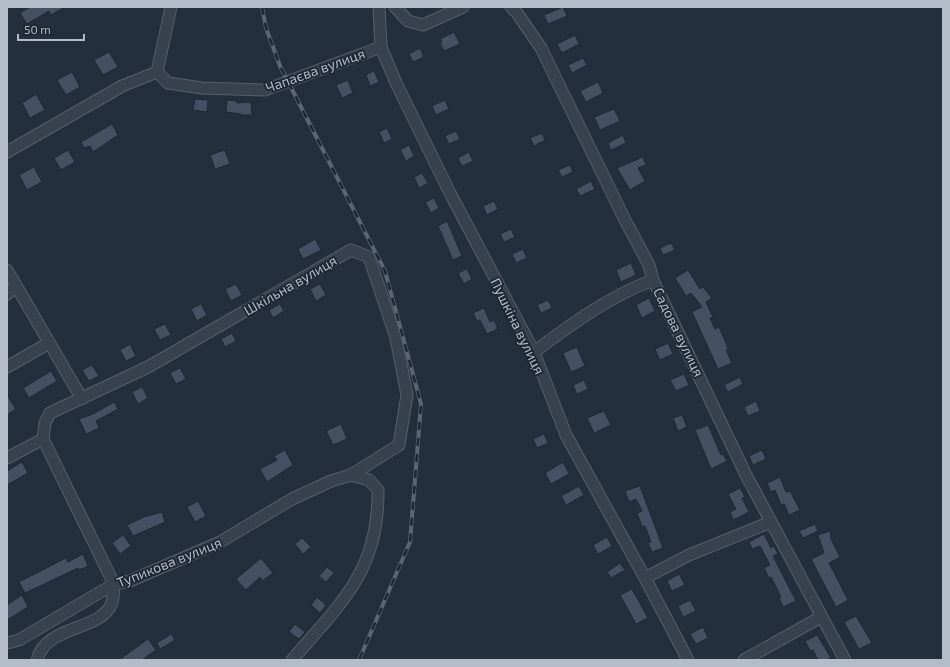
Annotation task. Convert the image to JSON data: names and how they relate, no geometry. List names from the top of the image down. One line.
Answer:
{"streets":{"street":["Чапаєва вулиця","Шкільна вулиця","Пушкіна вулиця","Садова вулиця","Тупикова вулиця"]},"crossings":[["Чапаєва вулиця","Пушкіна вулиця"],["Шкільна вулиця","Тупикова вулиця"]],"scale_bar":"50 m"}
